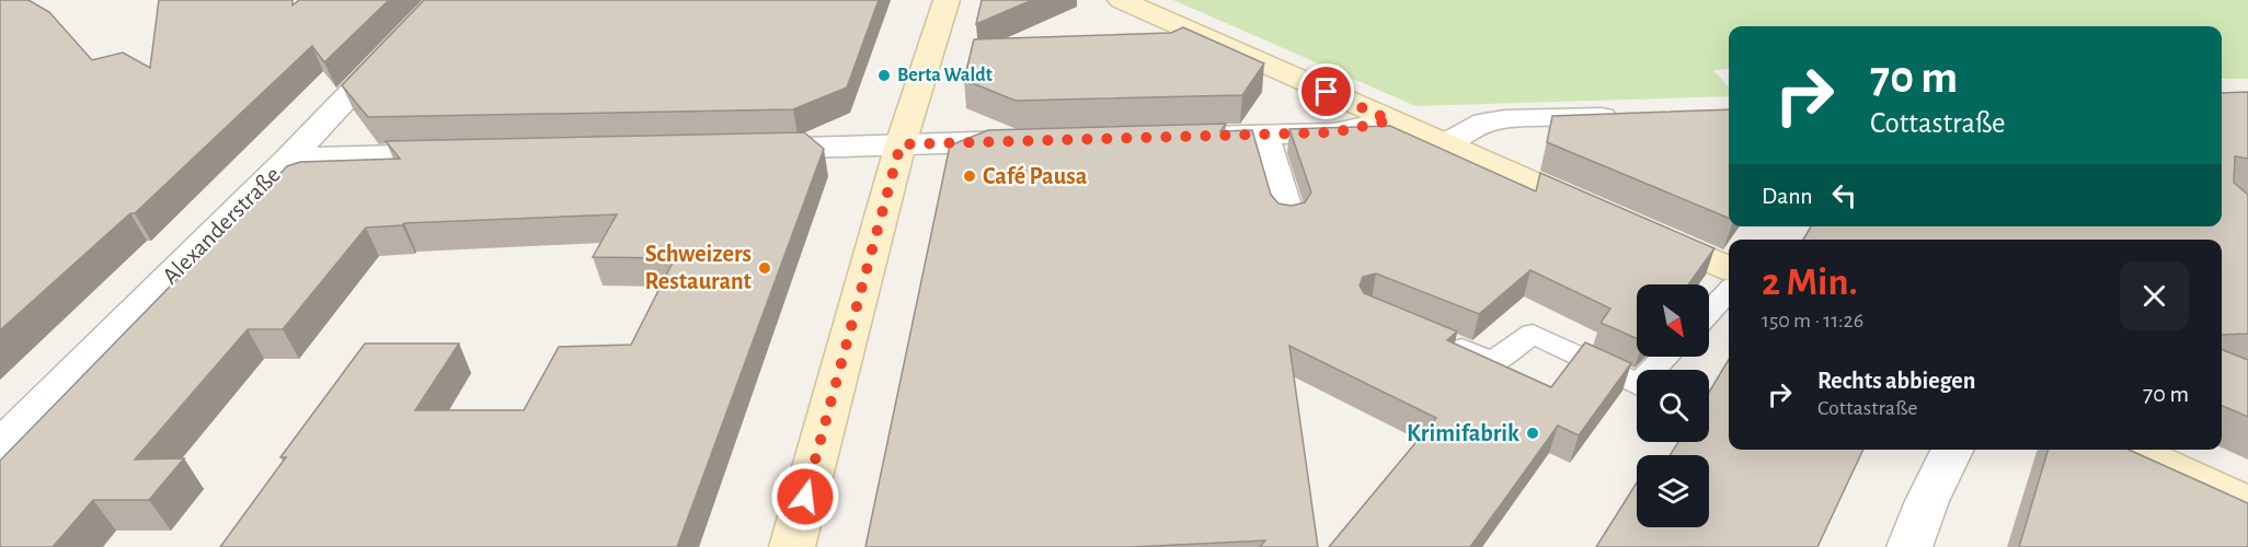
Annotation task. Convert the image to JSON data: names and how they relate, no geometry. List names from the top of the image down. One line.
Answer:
{"streets":{"street":["Alexanderstraße"]},"places":["Berta Waldt","Café Pausa","Schweizers Restaurant","Krimifabrik"],"north":"bottom right","page":{"turn":["70 m","Cottastraße"],"then":"Dann","heading":["2 Min.","150 m · 11:26"],"list":[{"name":"Rechts abbiegen","note":"Cottastraße","value":"70 m"}]}}
